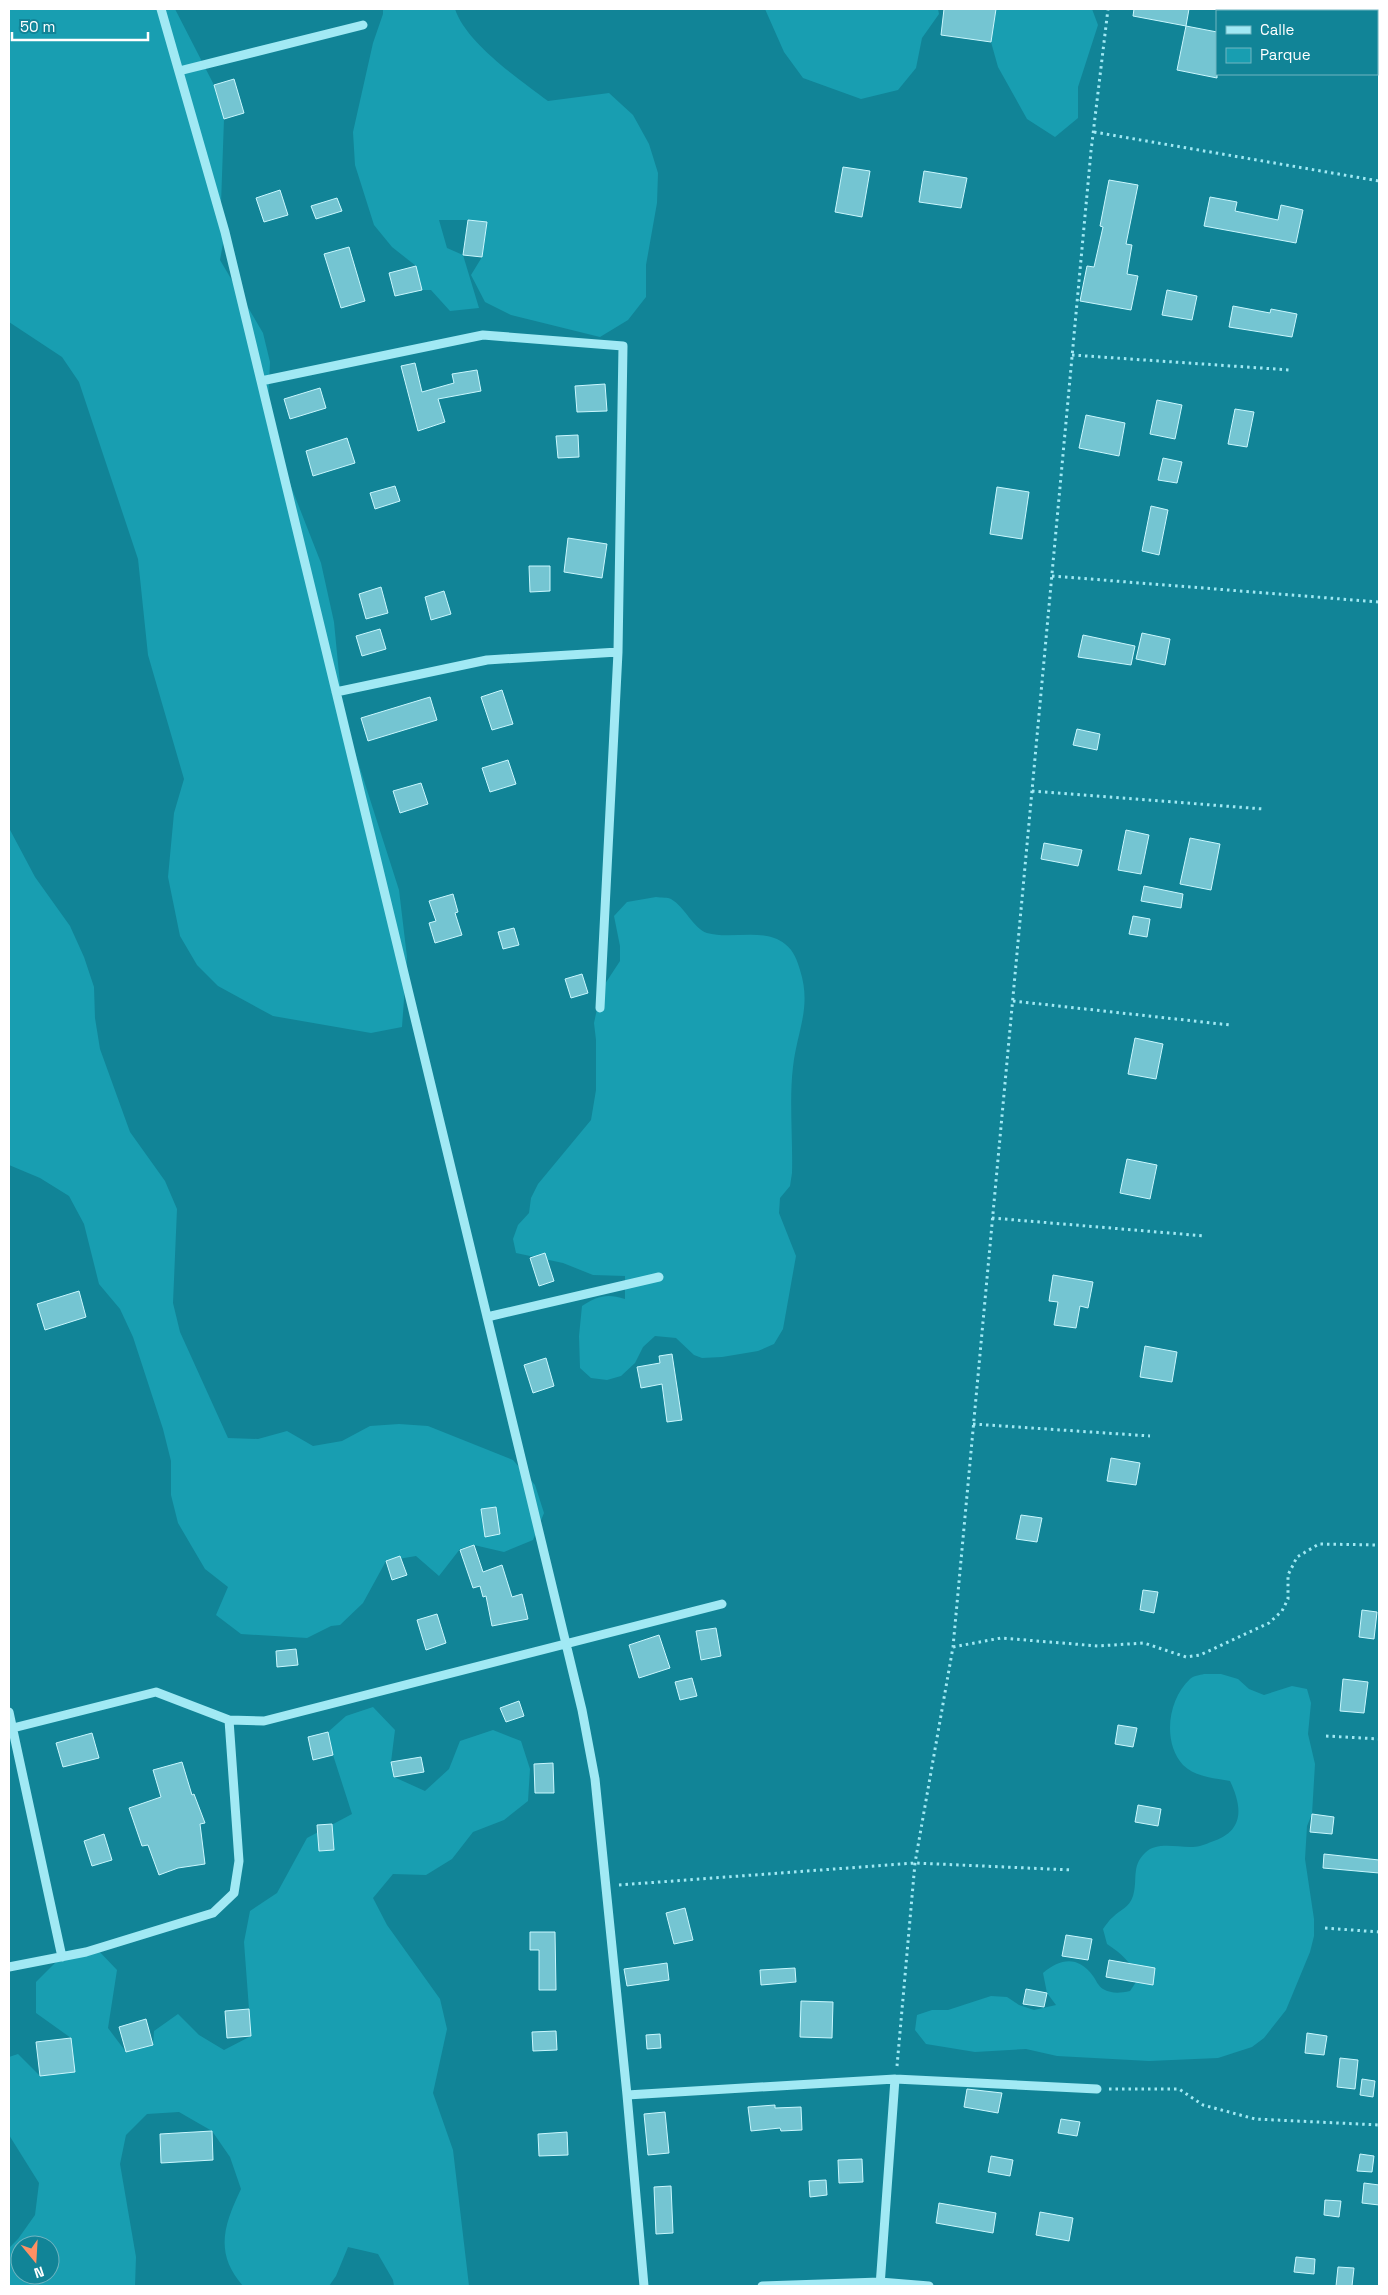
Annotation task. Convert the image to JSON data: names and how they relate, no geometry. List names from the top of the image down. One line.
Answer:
{"legend":["Calle","Parque"],"scale_bar":"50 m","north":"bottom"}
